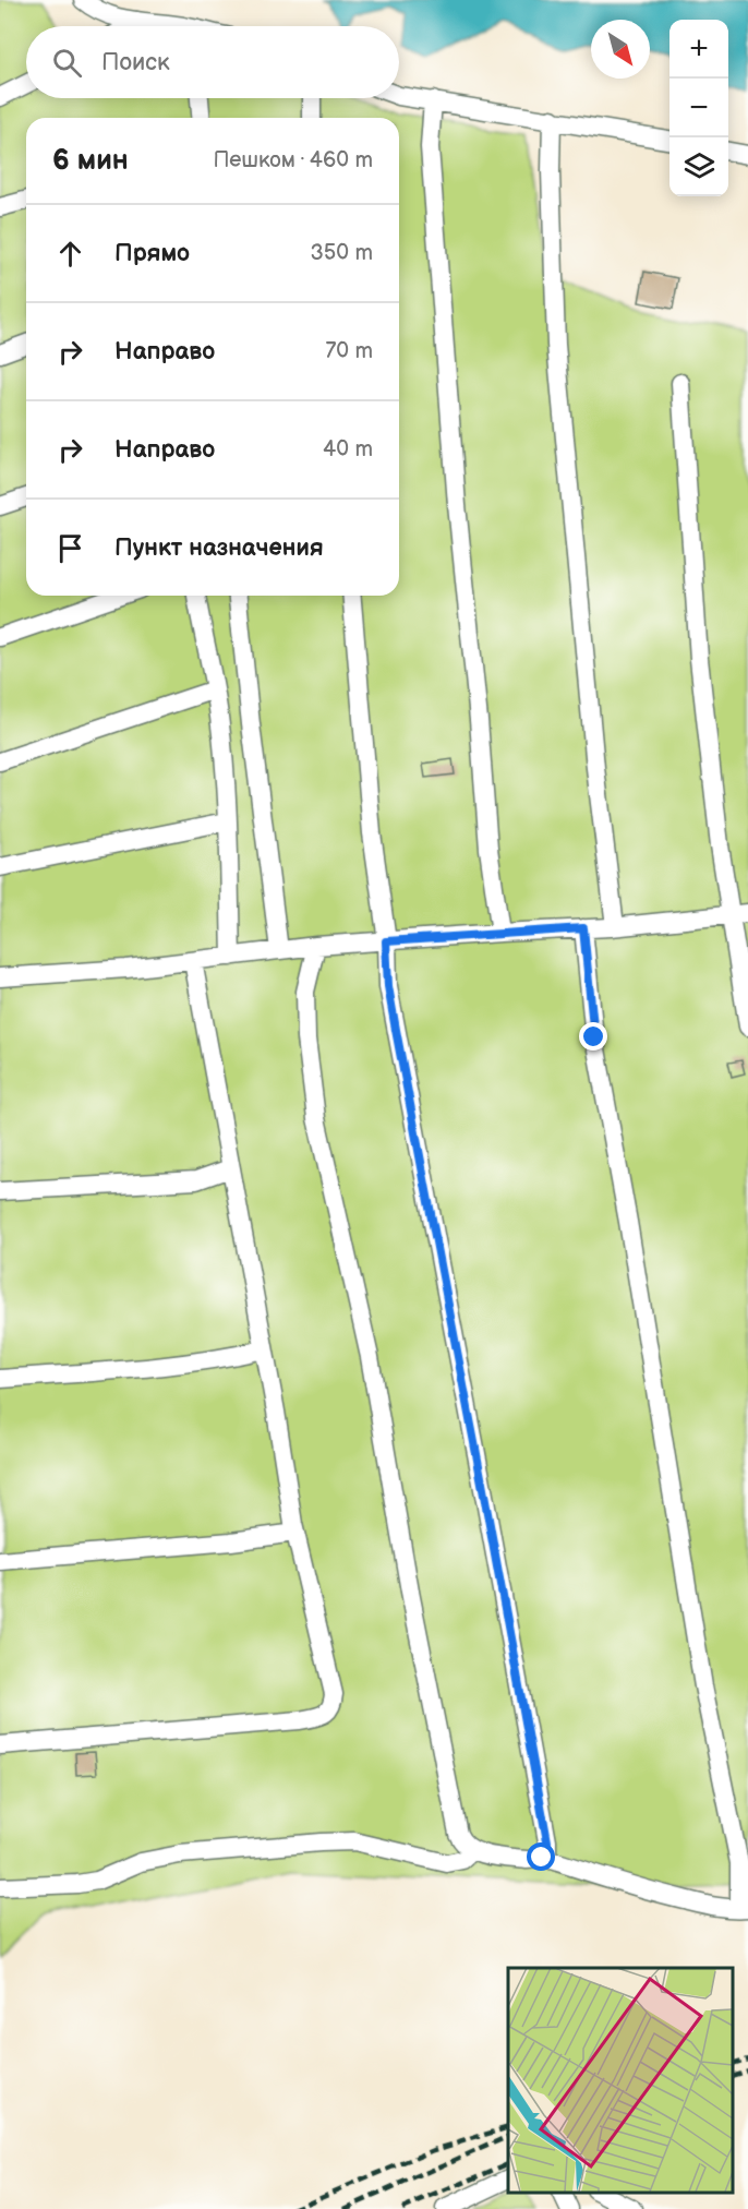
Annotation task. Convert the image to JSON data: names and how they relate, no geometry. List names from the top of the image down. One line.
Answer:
{"north":"bottom right","page":{"map_buttons":["+","−"],"search":"Поиск","heading":["6 мин","Пешком · 460 m"],"list":[["Прямо","350 m"],["Направо","70 m"],["Направо","40 m"],"Пункт назначения"]}}
